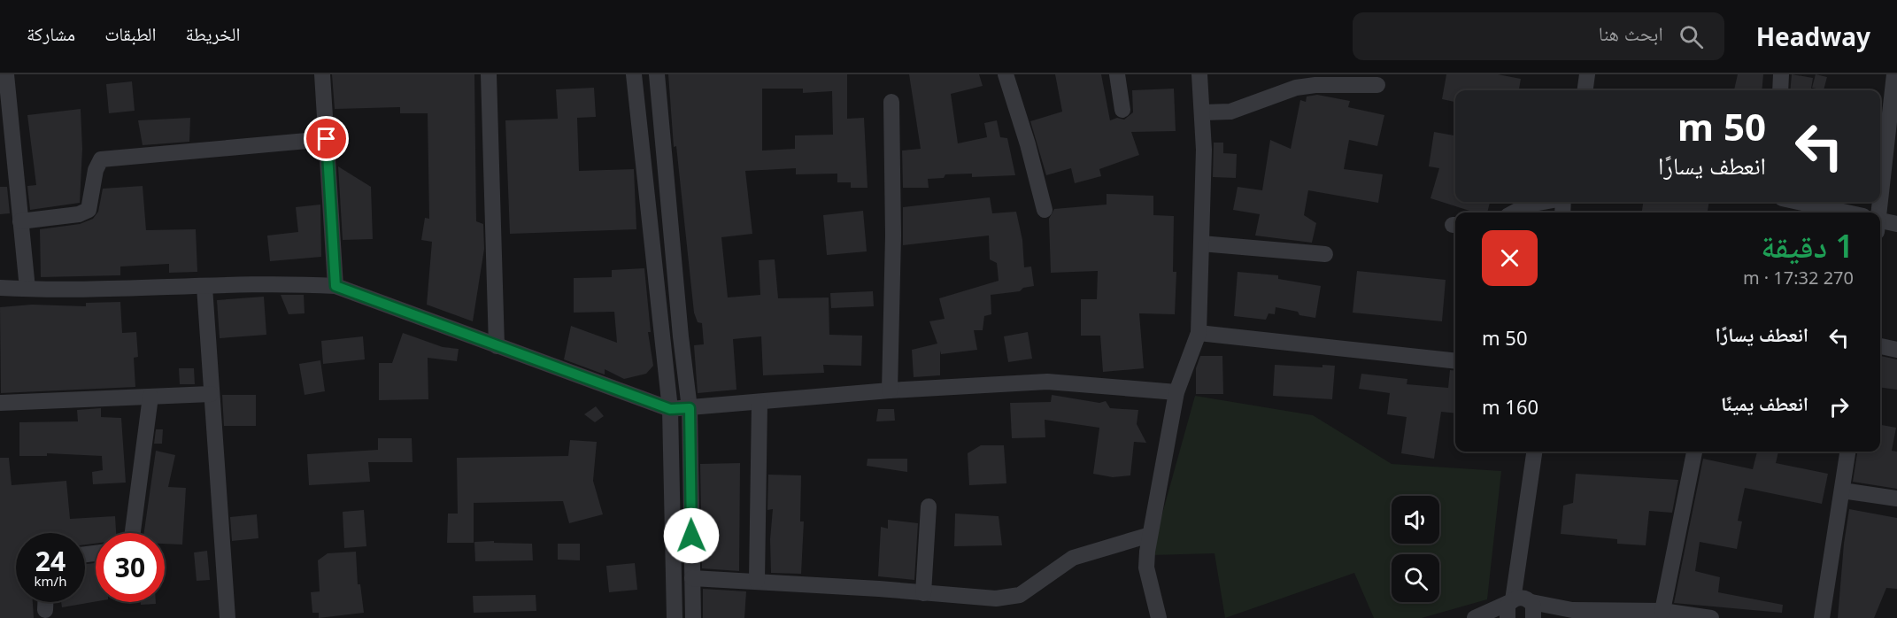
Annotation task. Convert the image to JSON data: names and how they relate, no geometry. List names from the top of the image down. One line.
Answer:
{"page":{"header":"Headway","search":"ابحث هنا","nav":["الخريطة","الطبقات","مشاركة"],"turn":["50 m","انعطف يسارًا"],"heading":["1 دقيقة","270 m · 17:32"],"list":[{"name":"انعطف يسارًا","value":"50 m"},{"name":"انعطف يمينًا","value":"160 m"}],"speed":"24 km/h","limit":"30"}}
